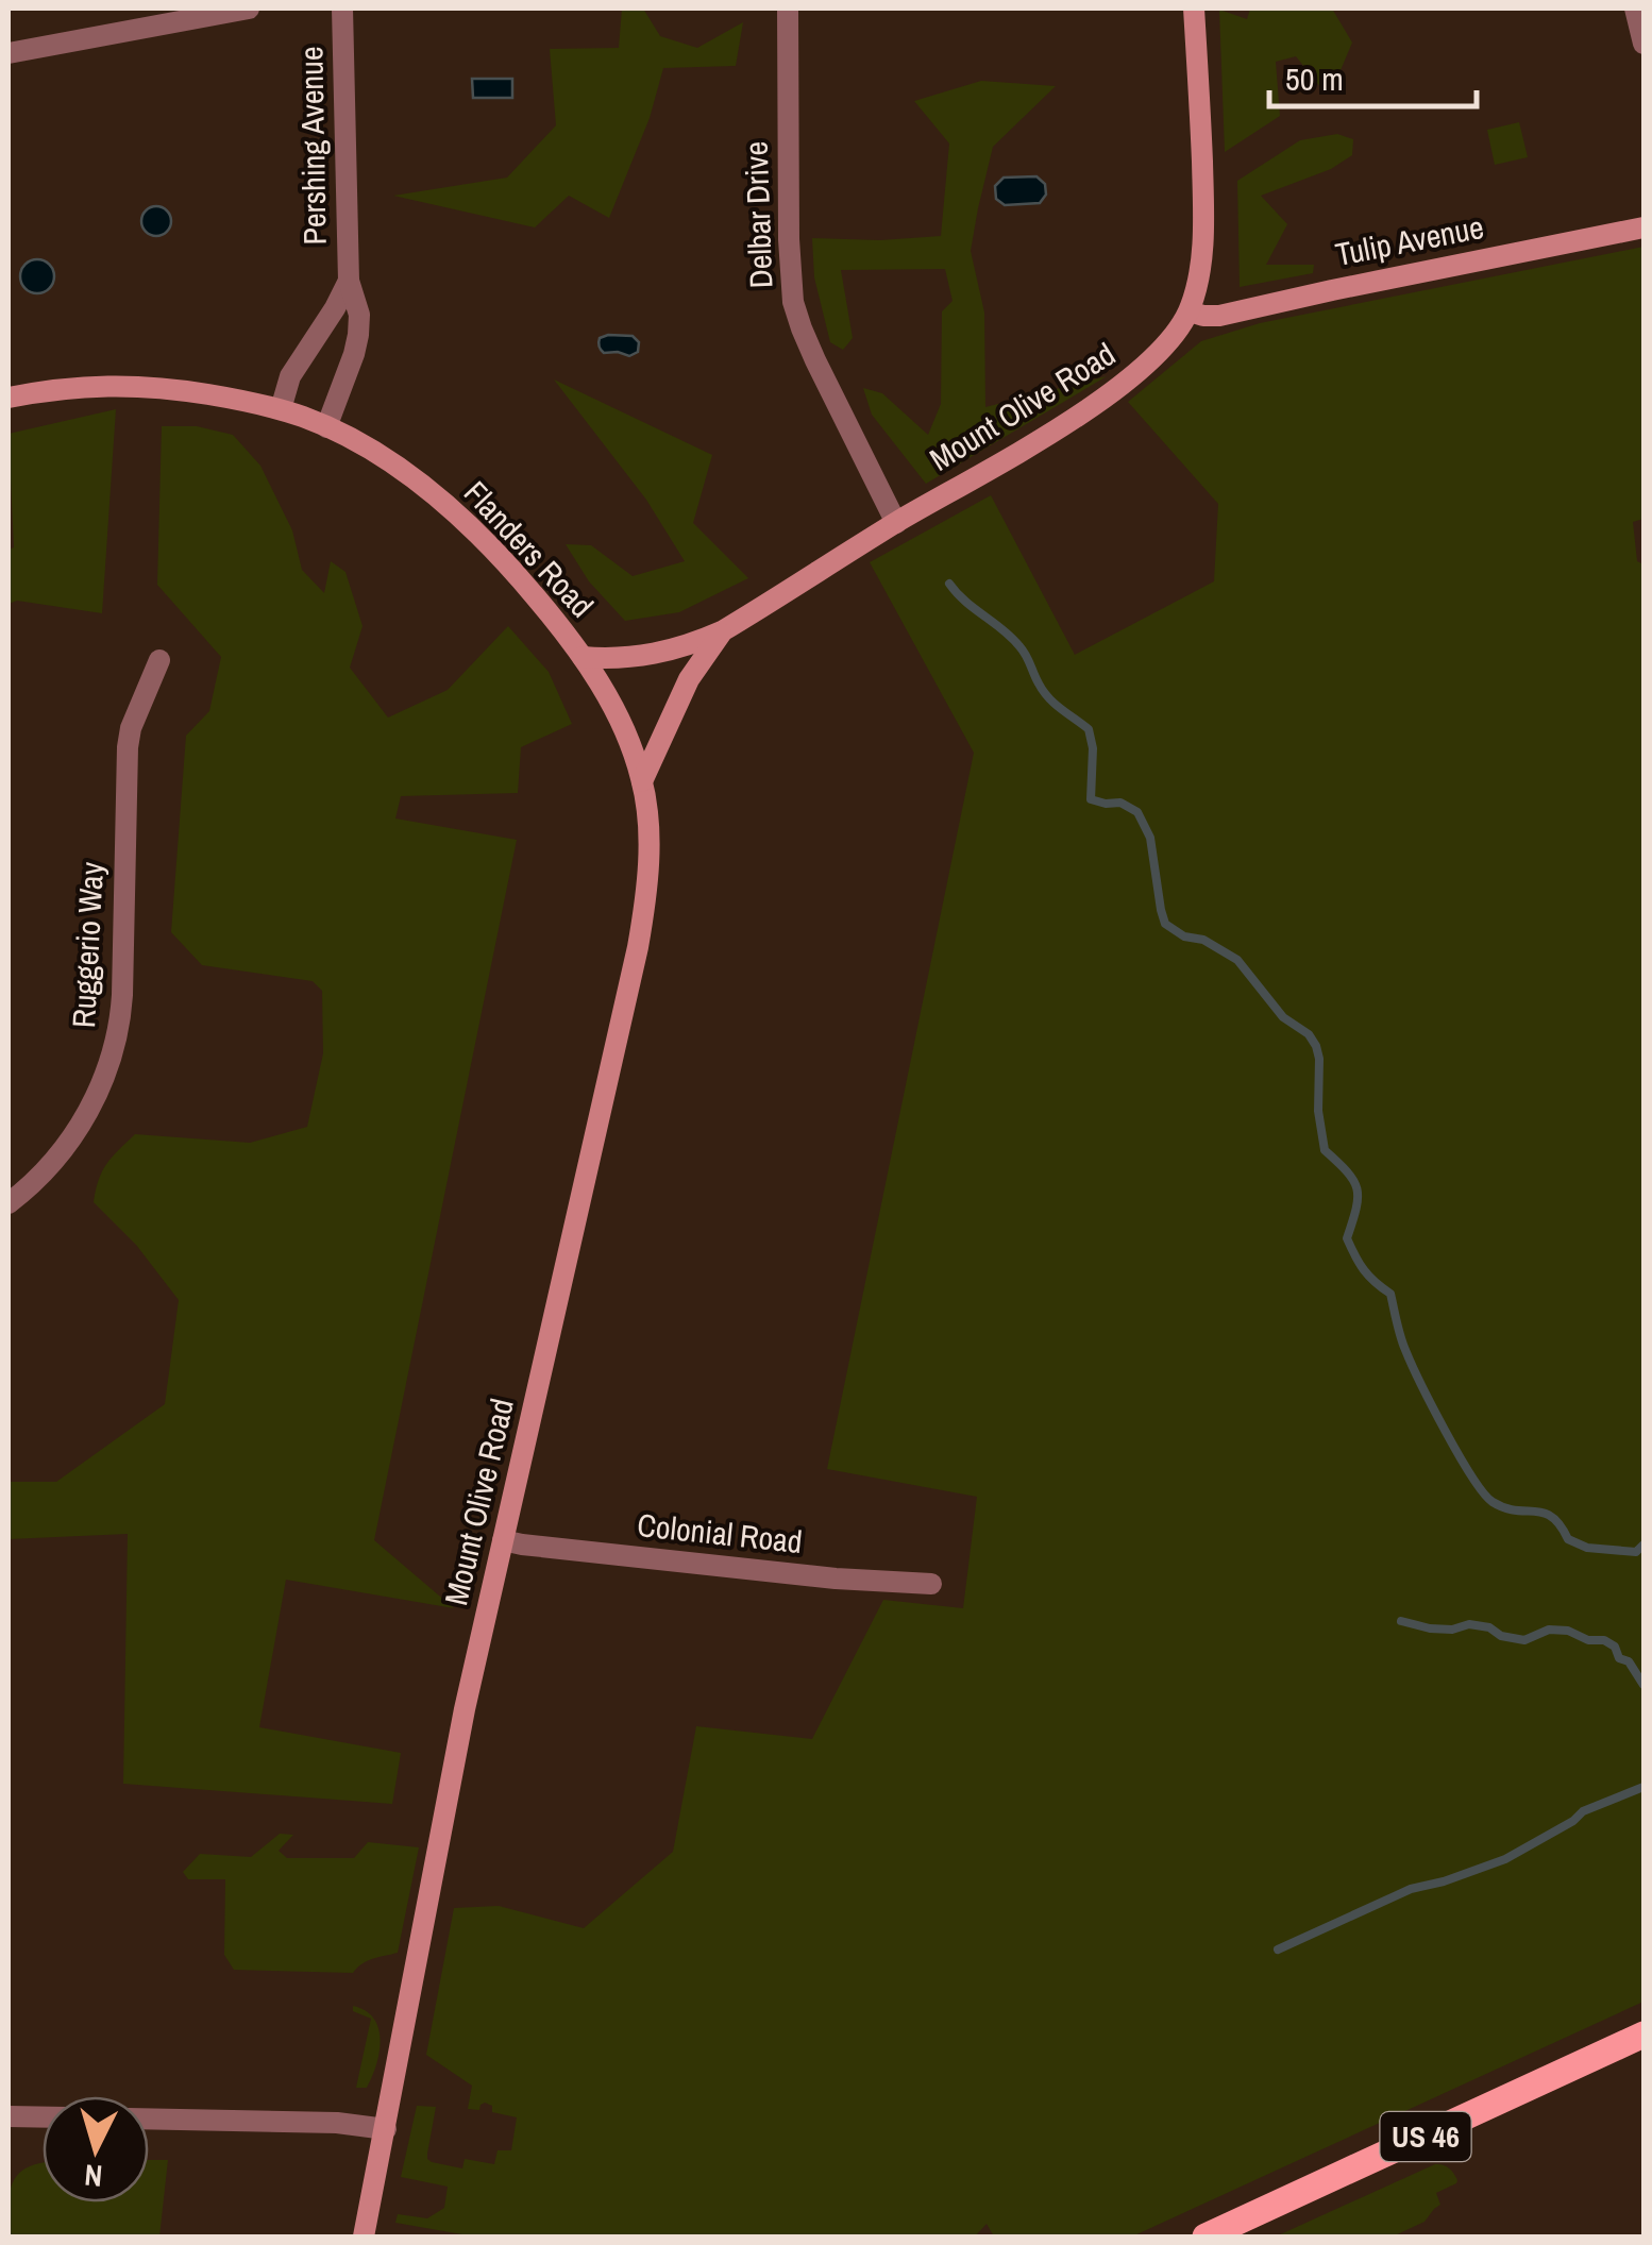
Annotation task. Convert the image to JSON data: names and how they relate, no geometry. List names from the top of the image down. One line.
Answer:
{"streets":{"main road":["Tulip Avenue","Mount Olive Road","Flanders Road","US 46"],"street":["Pershing Avenue","Delbar Drive","Ruggerio Way","Colonial Road"]},"crossings":[["Pershing Avenue","Flanders Road"],["Delbar Drive","Mount Olive Road"],["Tulip Avenue","Mount Olive Road"],["Mount Olive Road","Flanders Road"],["Mount Olive Road","Colonial Road"]],"scale_bar":"50 m","north":"bottom"}
